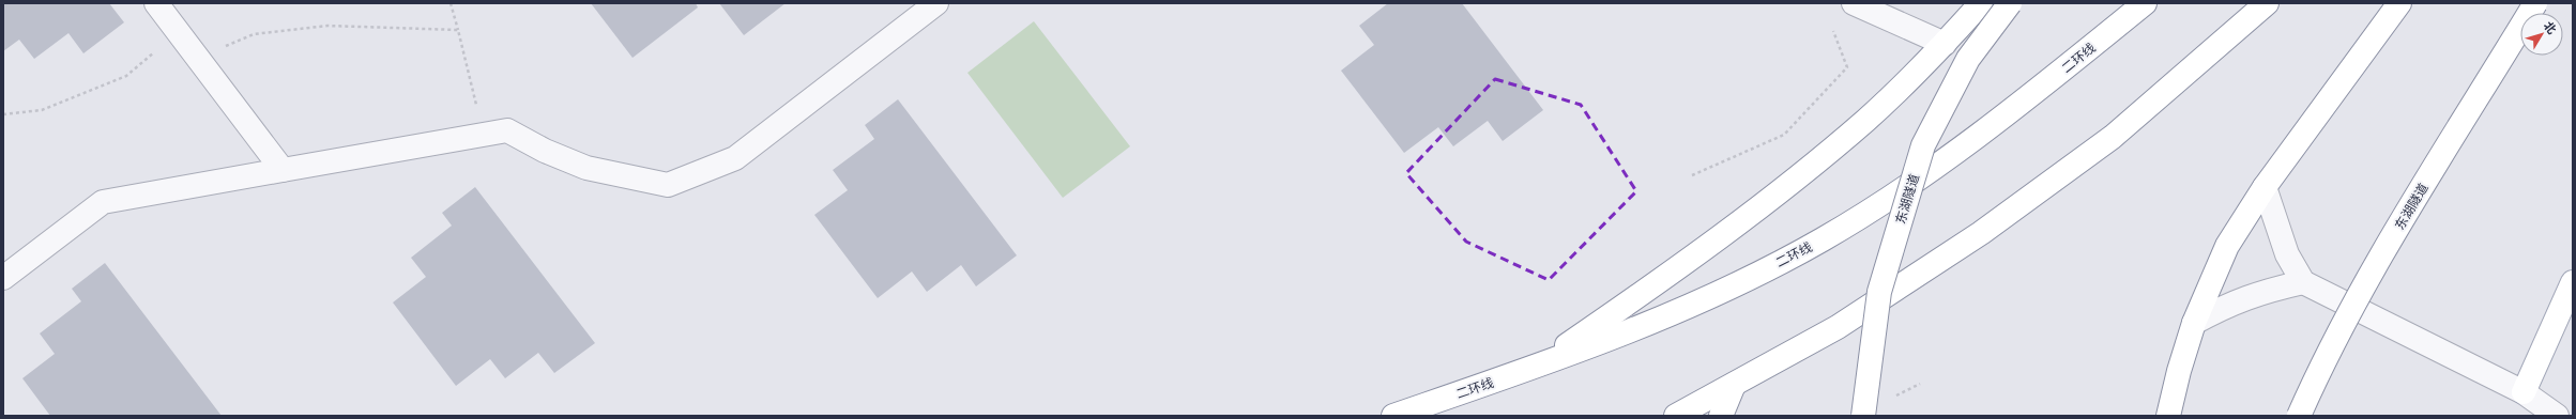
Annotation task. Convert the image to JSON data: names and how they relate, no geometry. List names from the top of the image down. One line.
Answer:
{"streets":{"main road":["二环线","东湖隧道"]},"north":"top right"}
